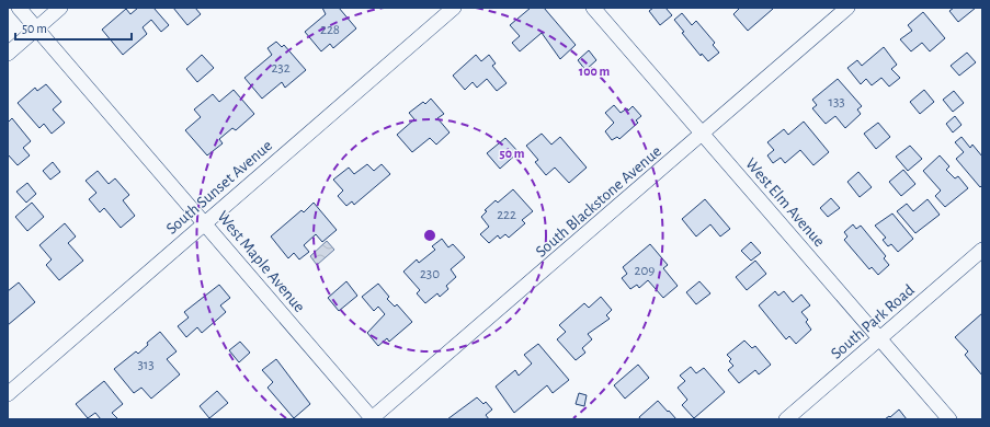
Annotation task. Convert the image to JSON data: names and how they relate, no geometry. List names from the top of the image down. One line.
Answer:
{"streets":{"street":["South Sunset Avenue","South Blackstone Avenue","West Elm Avenue","West Maple Avenue","South Park Road"]},"crossings":[["South Sunset Avenue","West Maple Avenue"],["South Blackstone Avenue","West Elm Avenue"],["South Blackstone Avenue","West Maple Avenue"],["West Elm Avenue","South Park Road"]],"house_numbers":["228","232","133","222","209","230","313"],"scale_bar":"50 m","rings":["100 m","50 m"]}
